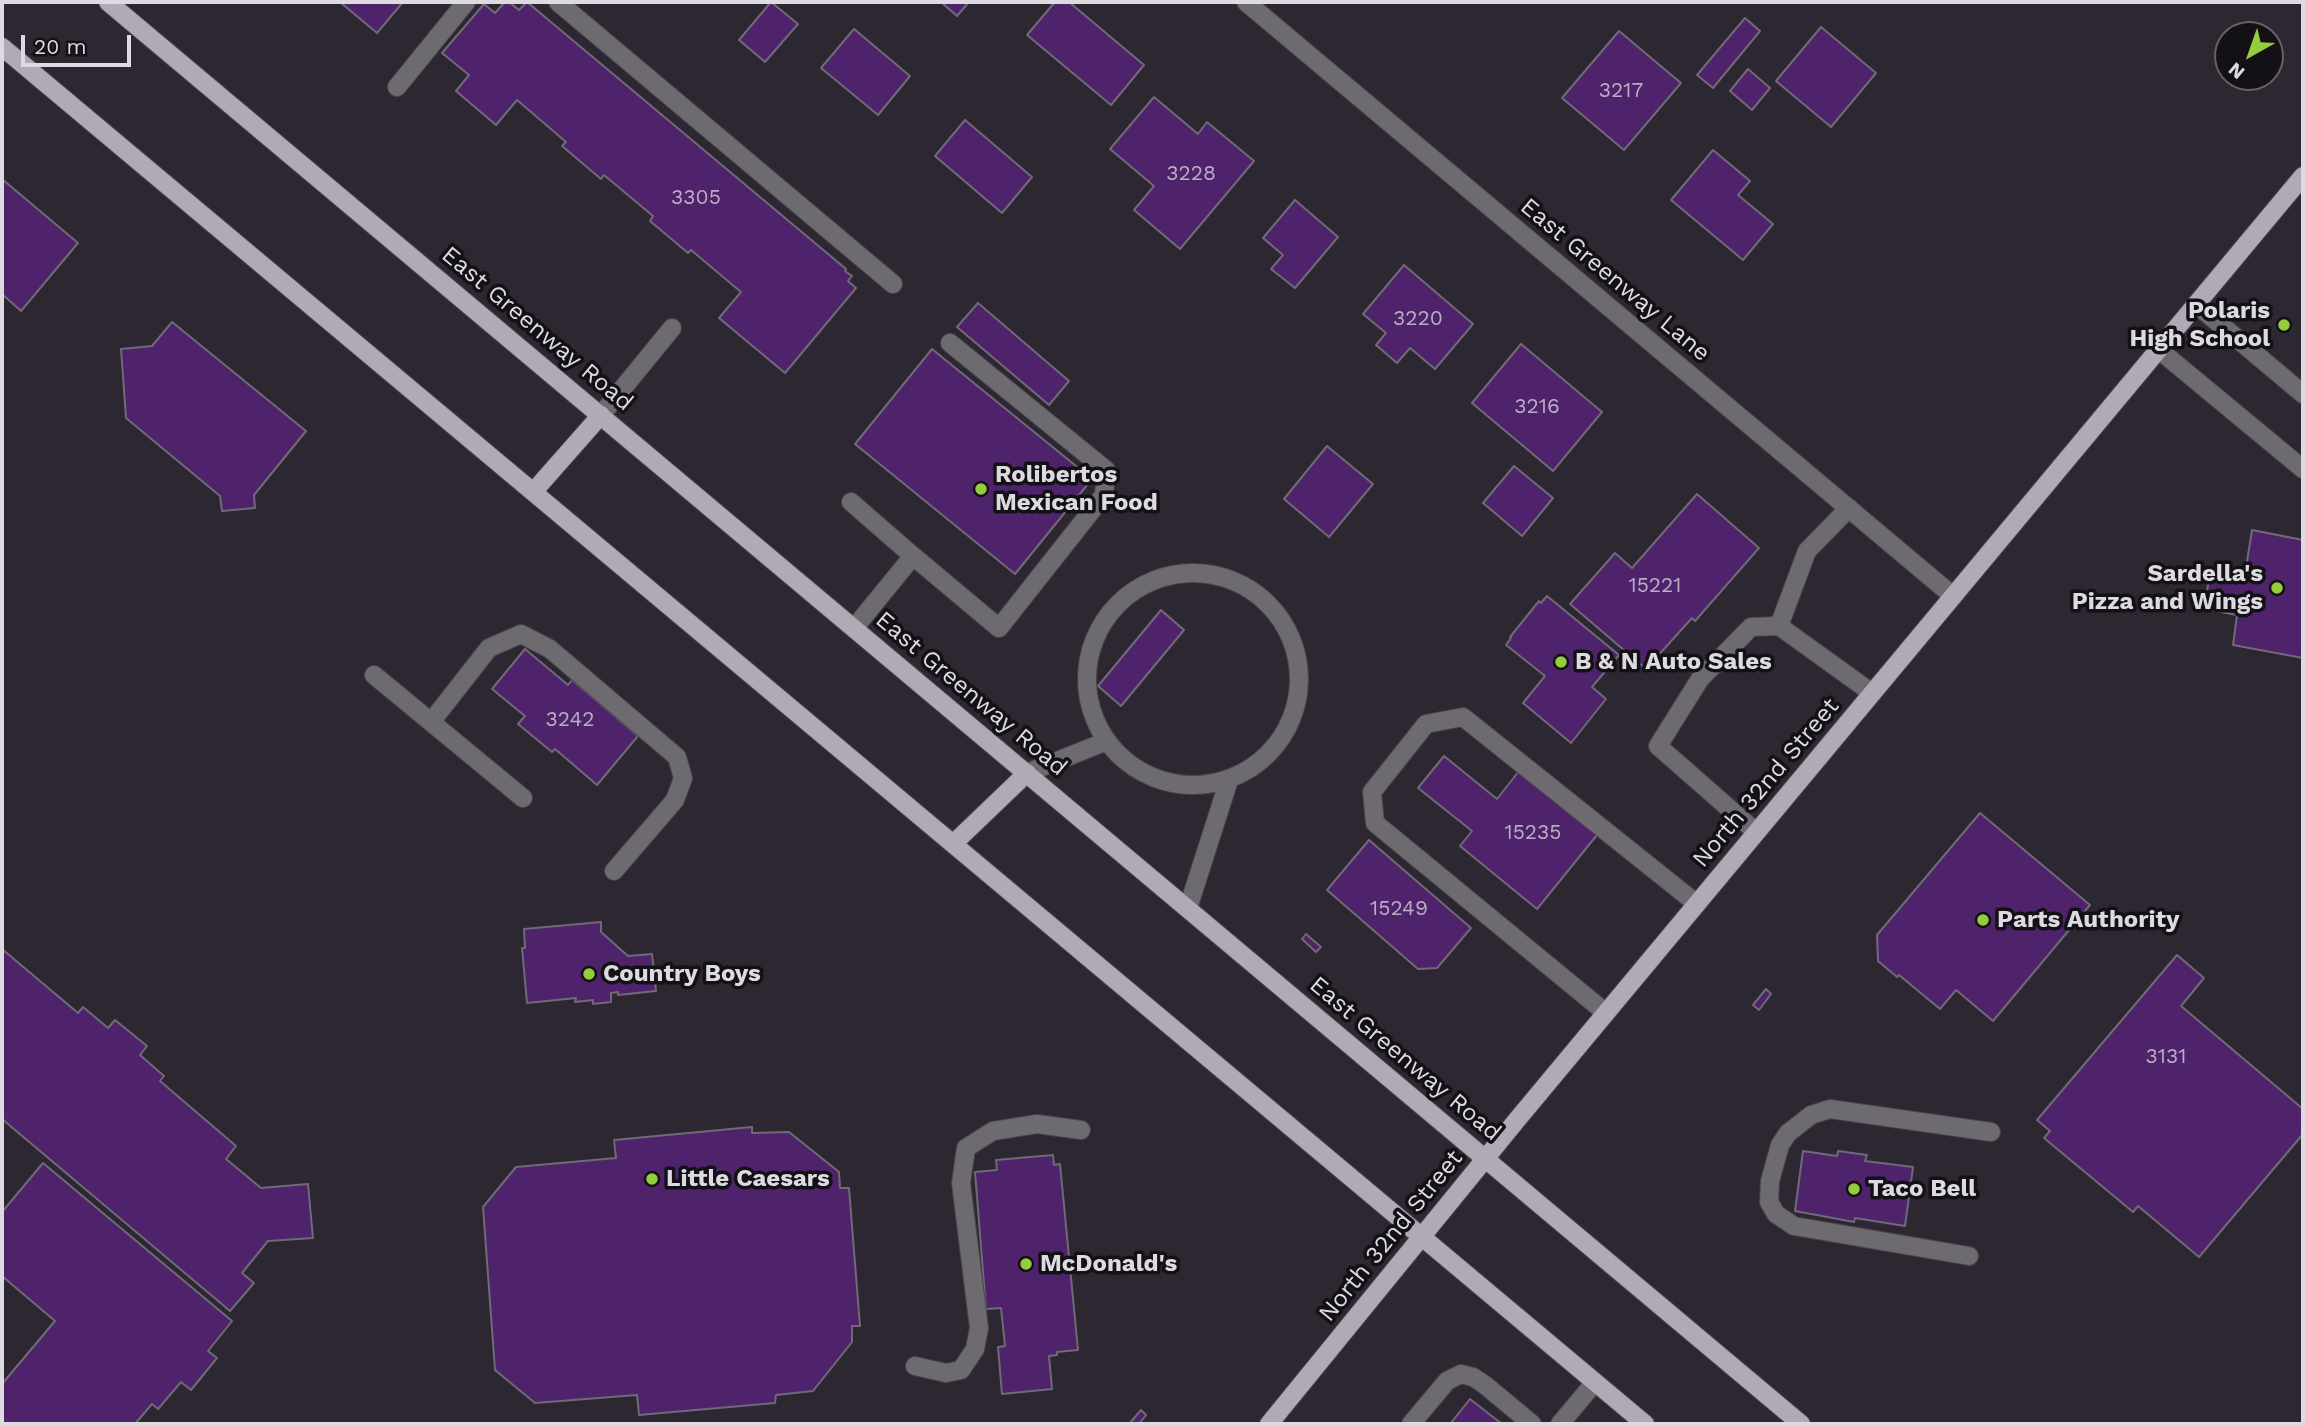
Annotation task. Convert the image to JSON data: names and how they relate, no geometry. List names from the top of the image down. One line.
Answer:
{"streets":{"main road":["East Greenway Road","North 32nd Street"],"street":["East Greenway Lane"]},"crossings":[["East Greenway Lane","North 32nd Street"],["East Greenway Road","North 32nd Street"]],"places":["Polaris High School","Rolibertos Mexican Food","Sardella's Pizza and Wings","B & N Auto Sales","Parts Authority","Country Boys","Little Caesars","Taco Bell","McDonald's"],"house_numbers":["3217","3228","3305","3220","3216","15221","3242","15235","15249","3131"],"scale_bar":"20 m","north":"bottom left"}
